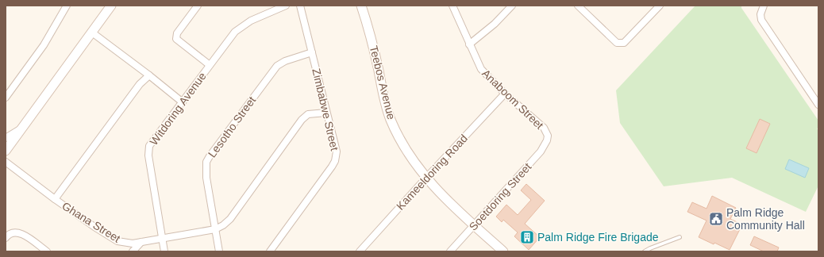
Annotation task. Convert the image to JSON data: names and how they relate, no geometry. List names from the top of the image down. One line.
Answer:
{"streets":{"street":["Teebos Avenue","Anaboom Street","Witdoring Avenue","Zimbabwe Street","Lesotho Street","Kameeldoring Road","Soetdoring Street","Ghana Street"]},"crossings":[["Teebos Avenue","Kameeldoring Road"],["Teebos Avenue","Soetdoring Street"],["Anaboom Street","Kameeldoring Road"],["Anaboom Street","Soetdoring Street"],["Witdoring Avenue","Ghana Street"],["Zimbabwe Street","Lesotho Street"],["Zimbabwe Street","Ghana Street"],["Lesotho Street","Ghana Street"]],"places":{"public building":["Palm Ridge Community Hall"],"building":["Palm Ridge Fire Brigade"]}}
